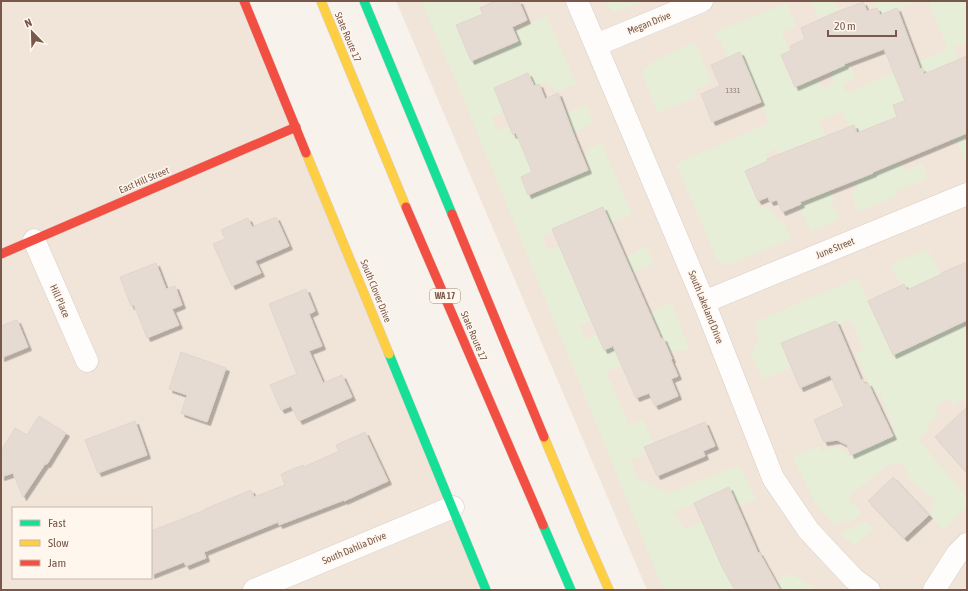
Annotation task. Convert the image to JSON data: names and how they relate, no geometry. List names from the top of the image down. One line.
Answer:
{"streets":{"main road":["State Route 17","East Hill Street","South Clover Drive","WA 17"],"street":["Megan Drive","June Street","Hill Place","South Lakeland Drive","South Dahlia Drive"]},"crossings":[["Megan Drive","South Lakeland Drive"],["East Hill Street","South Clover Drive"],["East Hill Street","Hill Place"],["June Street","South Lakeland Drive"],["South Clover Drive","South Dahlia Drive"]],"house_numbers":["1331"],"legend":["Fast","Slow","Jam"],"scale_bar":"20 m","north":"top left"}
